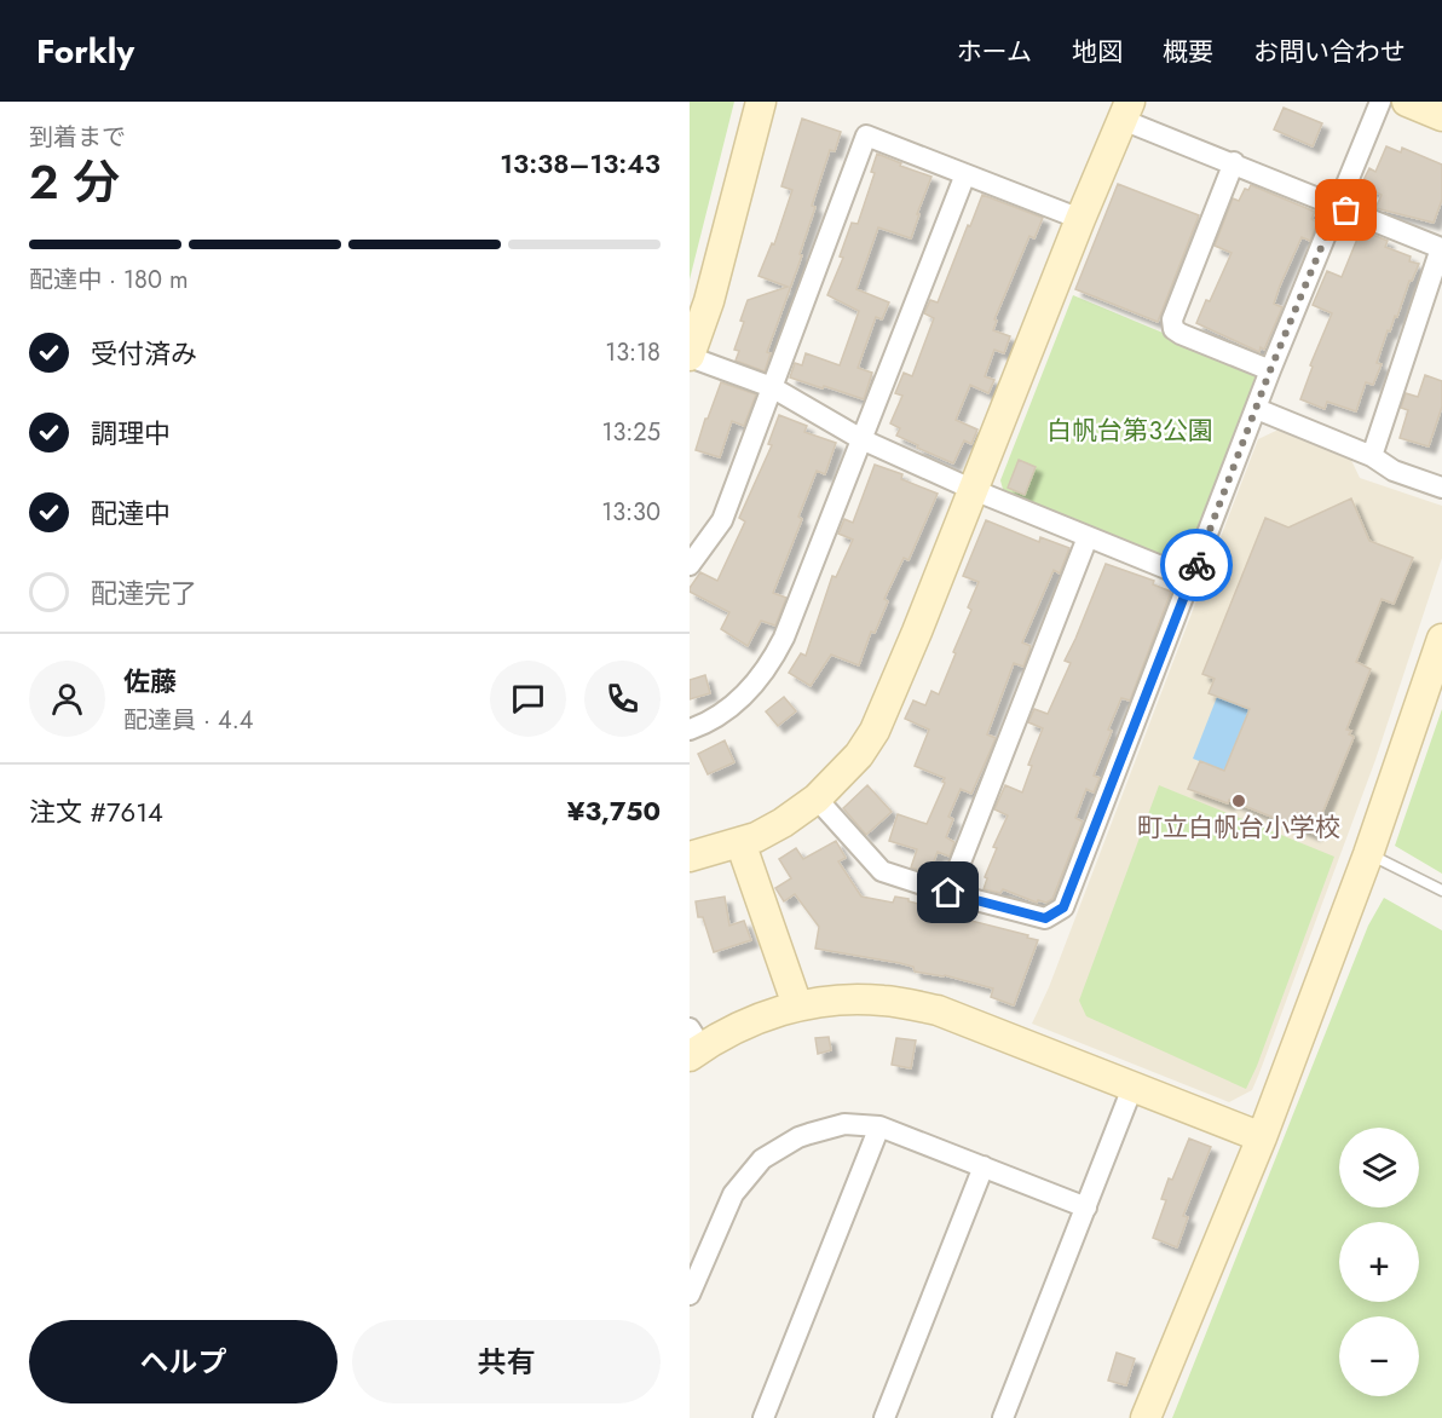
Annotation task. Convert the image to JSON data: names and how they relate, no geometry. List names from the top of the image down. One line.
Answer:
{"parks":["白帆台第３公園"],"places":["町立白帆台小学校"],"page":{"header":"Forkly","nav":["ホーム","地図","概要","お問い合わせ"],"heading":["2 分","到着まで","13:38–13:43"],"panel":["佐藤","配達員 · 4.4","注文 #7614","¥3,750"],"bar":"配達中 · 180 m","list":[["受付済み","13:18"],["調理中","13:25"],["配達中","13:30"],"配達完了"],"map_buttons":["+","−"],"buttons":["ヘルプ","共有"]}}
